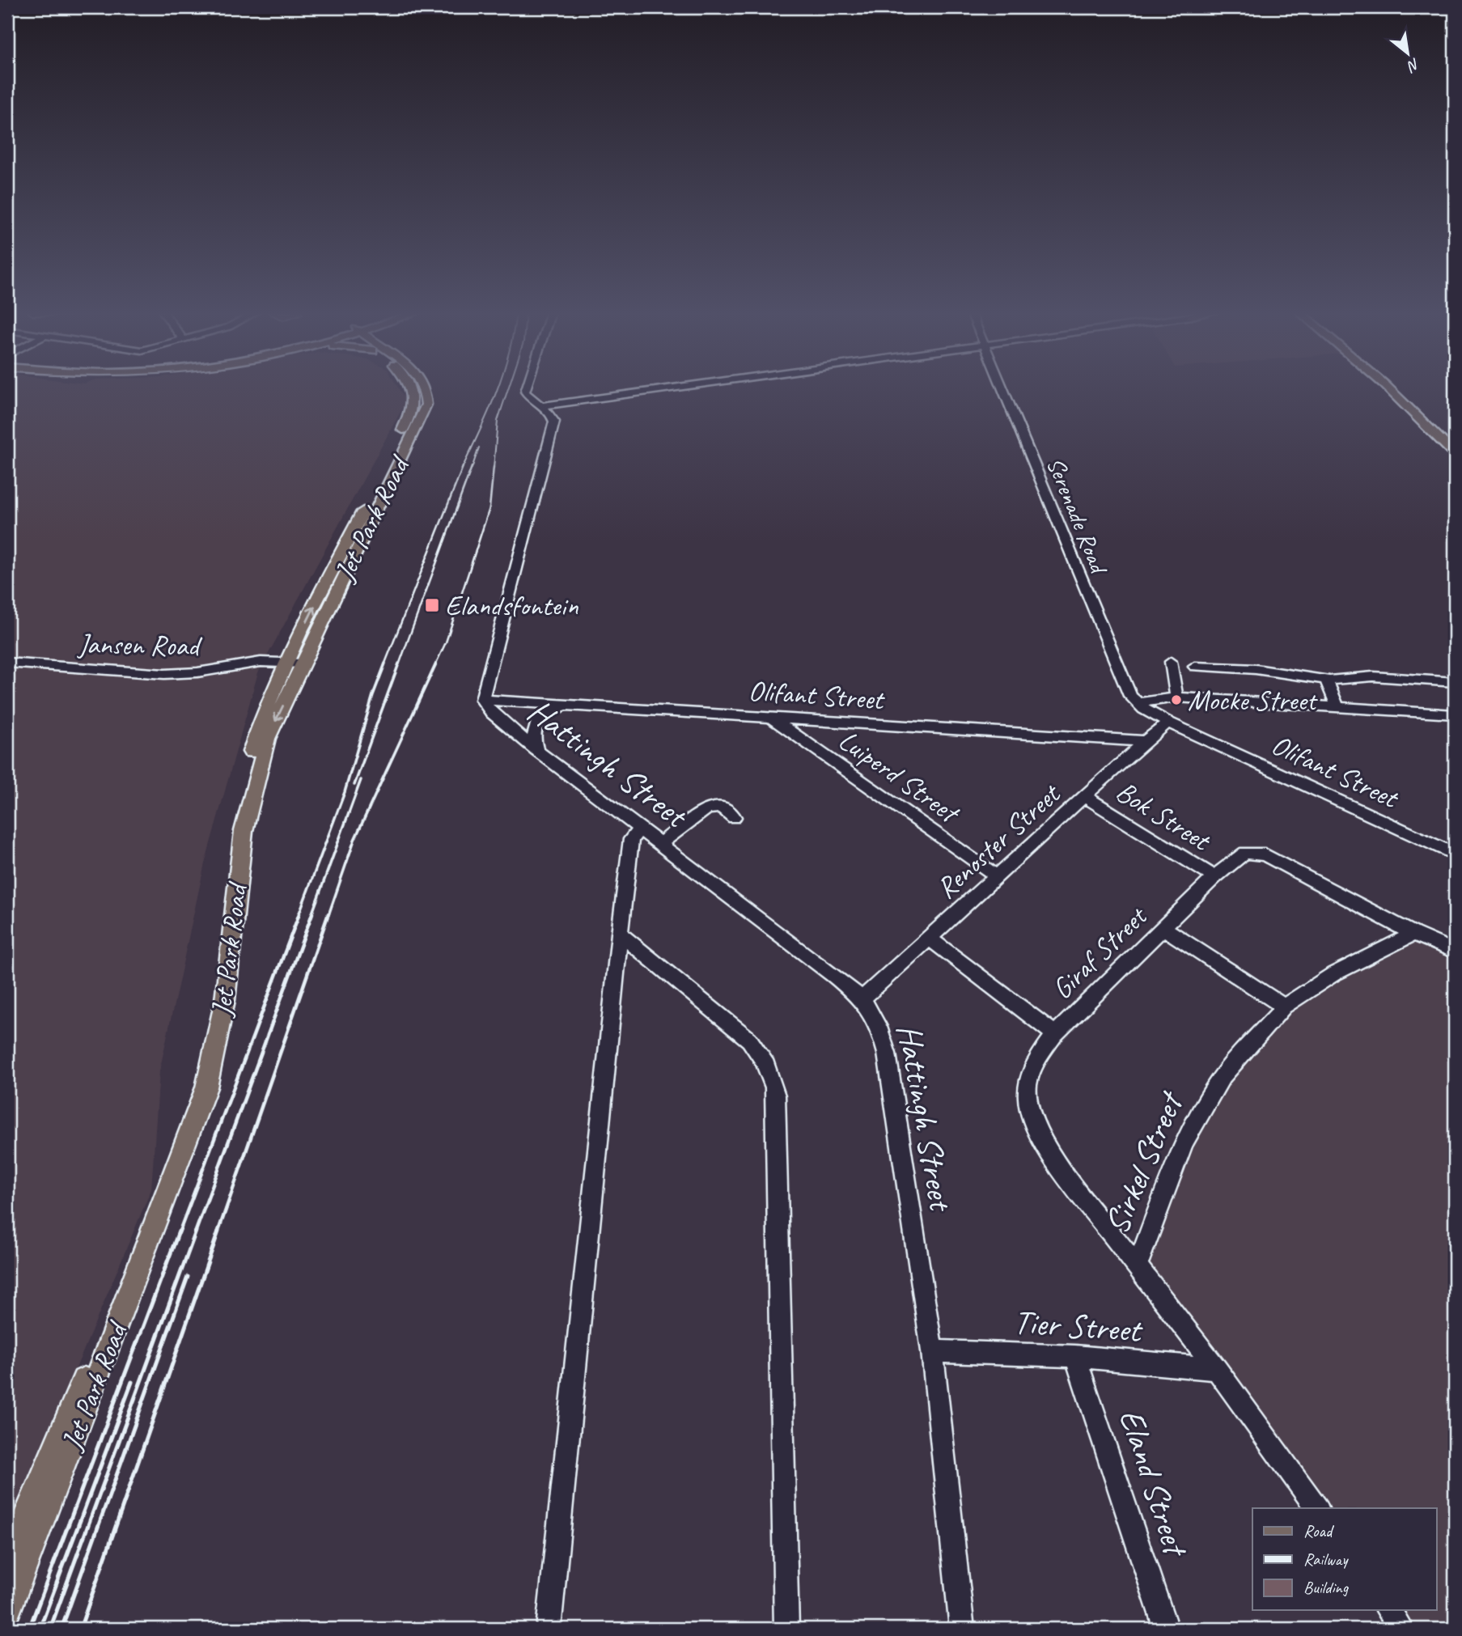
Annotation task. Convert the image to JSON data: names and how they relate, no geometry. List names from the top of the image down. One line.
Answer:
{"streets":{"main road":["Jet Park Road"],"street":["Serenade Road","Jansen Road","Olifant Street","Hattingh Street","Luiperd Street","Bok Street","Renoster Street","Giraf Street","Sirkel Street","Tier Street","Eland Street"]},"crossings":[["Serenade Road","Olifant Street"],["Jet Park Road","Jansen Road"],["Olifant Street","Hattingh Street"],["Olifant Street","Luiperd Street"],["Olifant Street","Renoster Street"],["Hattingh Street","Renoster Street"],["Hattingh Street","Tier Street"],["Luiperd Street","Renoster Street"],["Bok Street","Renoster Street"],["Bok Street","Giraf Street"],["Giraf Street","Sirkel Street"],["Sirkel Street","Tier Street"],["Tier Street","Eland Street"]],"places":{"transit":["Elandsfontein"],"other":["Mocke Street"]},"legend":["Road","Railway","Building"],"north":"bottom right"}
